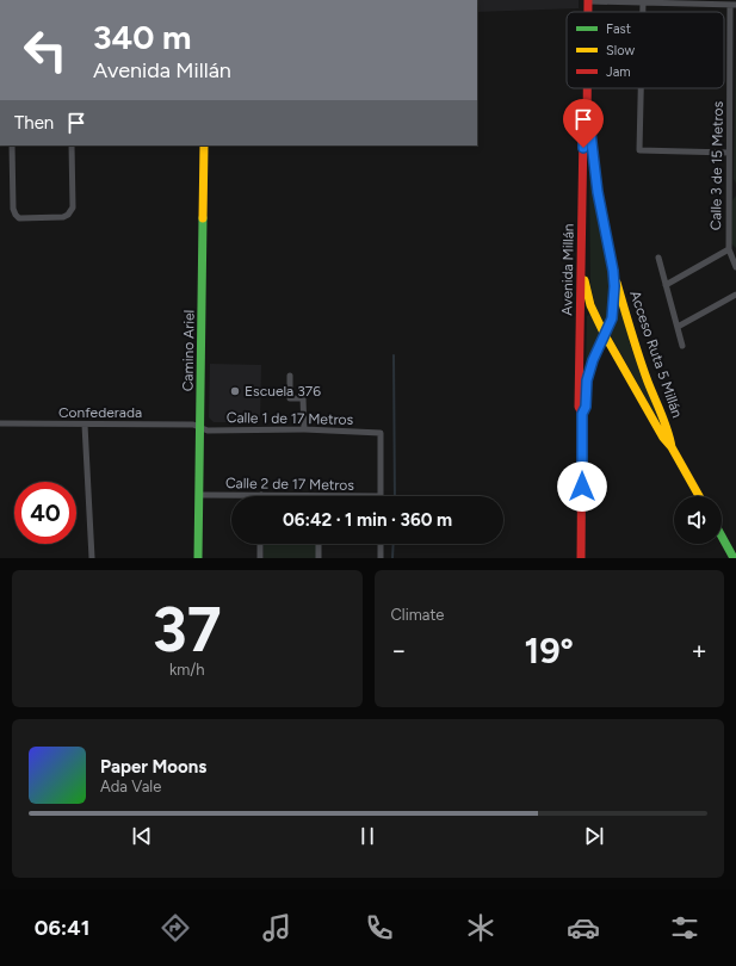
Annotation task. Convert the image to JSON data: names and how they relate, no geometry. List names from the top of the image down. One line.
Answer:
{"streets":{"main road":["Avenida Millán","Camino Ariel","Acceso Ruta 5 Millán"],"street":["Calle 3 de 15 Metros","Confederada","Calle 1 de 17 Metros","Calle 2 de 17 Metros"]},"crossings":[["Avenida Millán","Acceso Ruta 5 Millán"],["Camino Ariel","Confederada"],["Camino Ariel","Calle 1 de 17 Metros"],["Camino Ariel","Calle 2 de 17 Metros"],["Confederada","Calle 1 de 17 Metros"]],"places":["Escuela 376"],"legend":["Fast","Slow","Jam"],"page":{"turn":["340 m","Avenida Millán"],"then":"Then","limit":"40","trip":"06:42 · 1 min · 360 m","tile":[["37","km/h"],"Climate"],"heat":["−","19°","+"],"song":["Paper Moons","Ada Vale"],"tabs":"06:41"}}
